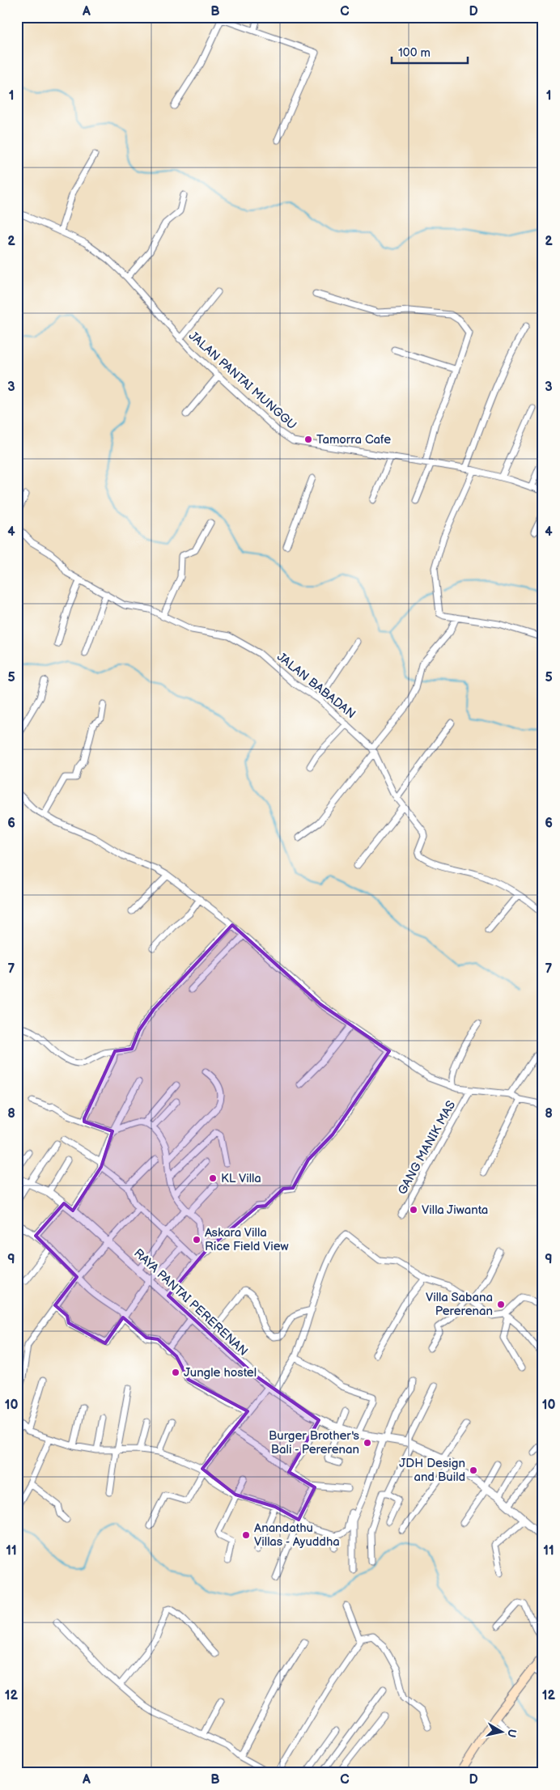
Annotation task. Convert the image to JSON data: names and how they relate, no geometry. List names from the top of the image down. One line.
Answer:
{"streets":{"street":["JALAN PANTAI MUNGGU","JALAN BABADAN","GANG MANIK MAS","RAYA PANTAI PERERENAN"]},"places":["Tamorra Cafe","KL Villa","Villa Jiwanta","Askara Villa Rice Field View","Villa Sabana Pererenan","Jungle hostel","Burger Brother's Bali - Pererenan","JDH Design and Build","Anandathu Villas - Ayuddha"],"scale_bar":"100 m","north":"right","grid":{"columns":["A","B","C","D"],"rows":["1","2","3","4","5","6","7","8","9","10","11","12"]}}
